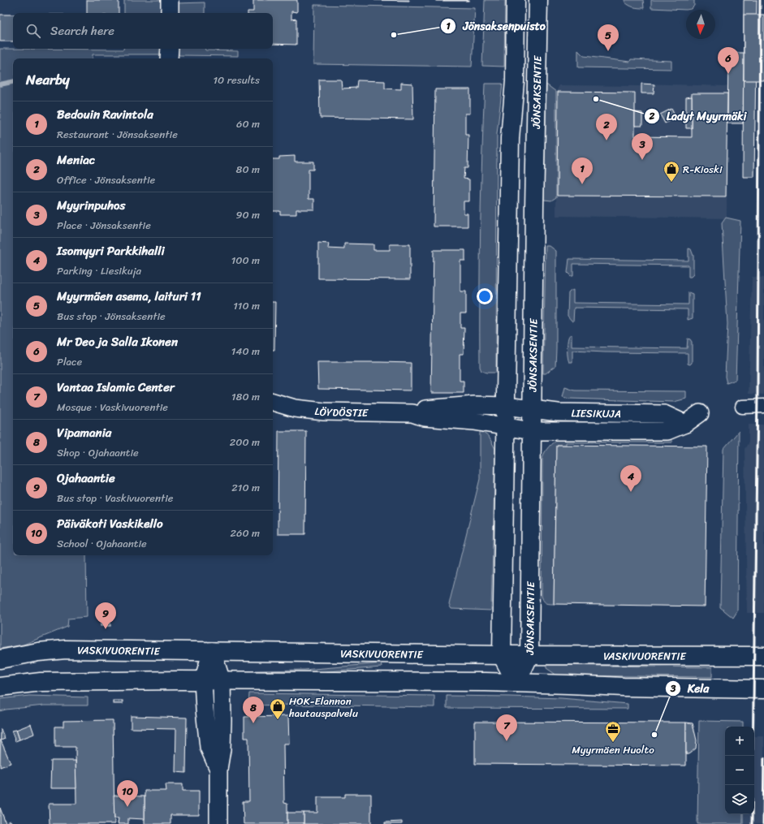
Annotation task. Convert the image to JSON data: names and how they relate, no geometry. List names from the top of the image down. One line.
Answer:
{"streets":{"main road":["JÖNSAKSENTIE","VASKIVUORENTIE"],"street":["LÖYDÖSTIE","LIESIKUJA"]},"crossings":[["JÖNSAKSENTIE","LÖYDÖSTIE"],["JÖNSAKSENTIE","LIESIKUJA"],["JÖNSAKSENTIE","VASKIVUORENTIE"],["LÖYDÖSTIE","LIESIKUJA"]],"places":{"other":["Jönsaksenpuisto","Ladyt Myyrmäki","Kela"],"shop":["R-Kioski","HOK-Elannon hautauspalvelu"],"office":["Myyrmäen Huolto"]},"north":"bottom","page":{"search":"Search here","pins":["5","6","2","3","1","4","9","8","7","10"],"heading":["Nearby","10 results"],"list":[{"mark":"1","name":"Bedouin Ravintola","note":"Restaurant · Jönsaksentie","value":"60 m"},{"mark":"2","name":"Meniac","note":"Office · Jönsaksentie","value":"80 m"},{"mark":"3","name":"Myyrinpuhos","note":"Place · Jönsaksentie","value":"90 m"},{"mark":"4","name":"Isomyyri Parkkihalli","note":"Parking · Liesikuja","value":"100 m"},{"mark":"5","name":"Myyrmäen asema, laituri 11","note":"Bus stop · Jönsaksentie","value":"110 m"},{"mark":"6","name":"Mr Deo ja Salla Ikonen","note":"Place","value":"140 m"},{"mark":"7","name":"Vantaa Islamic Center","note":"Mosque · Vaskivuorentie","value":"180 m"},{"mark":"8","name":"Vipamania","note":"Shop · Ojahaantie","value":"200 m"},{"mark":"9","name":"Ojahaantie","note":"Bus stop · Vaskivuorentie","value":"210 m"},{"mark":"10","name":"Päiväkoti Vaskikello","note":"School · Ojahaantie","value":"260 m"}],"map_buttons":["+","−"]}}
